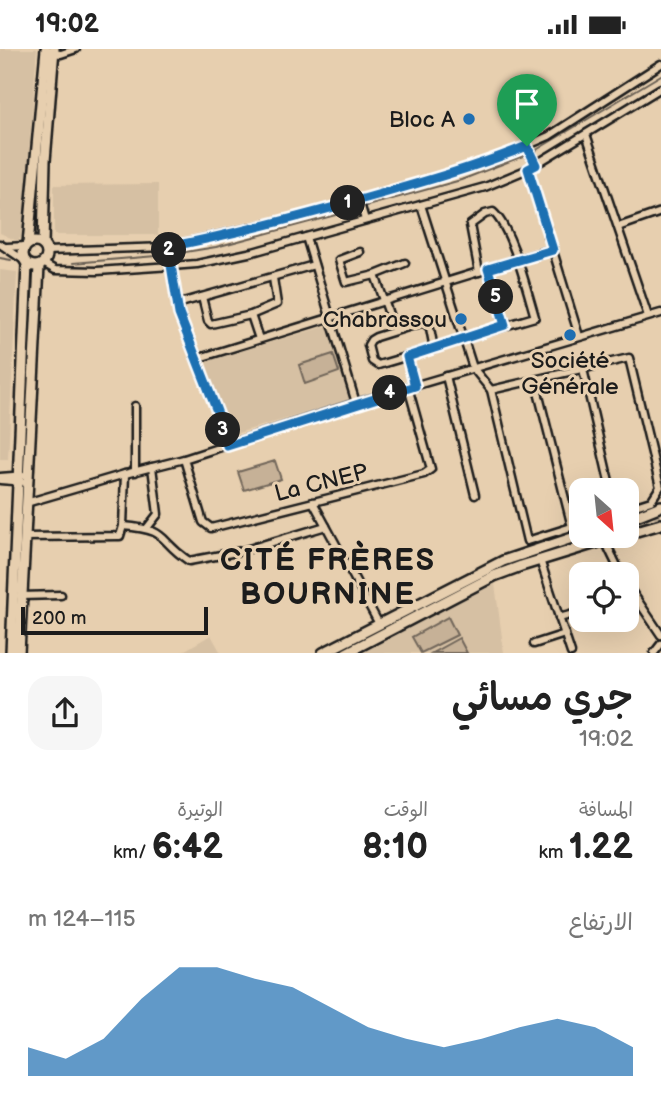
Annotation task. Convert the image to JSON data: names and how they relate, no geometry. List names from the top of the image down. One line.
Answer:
{"streets":{"street":["La CNEP"]},"districts":["CITÉ FRÈRES BOURNINE"],"places":["Bloc A","Chabrassou","Société Générale"],"scale_bar":"200 m","north":"bottom right","page":{"status":"19:02","pins":["1","2","5","4","3"],"scale":"200 m","heading":["جري مسائي","19:02"],"stats":[["المسافة","1.22 km"],["الوقت","8:10"],["الوتيرة","6:42 /km"]],"chart":["الارتفاع","115–124 m"]}}
